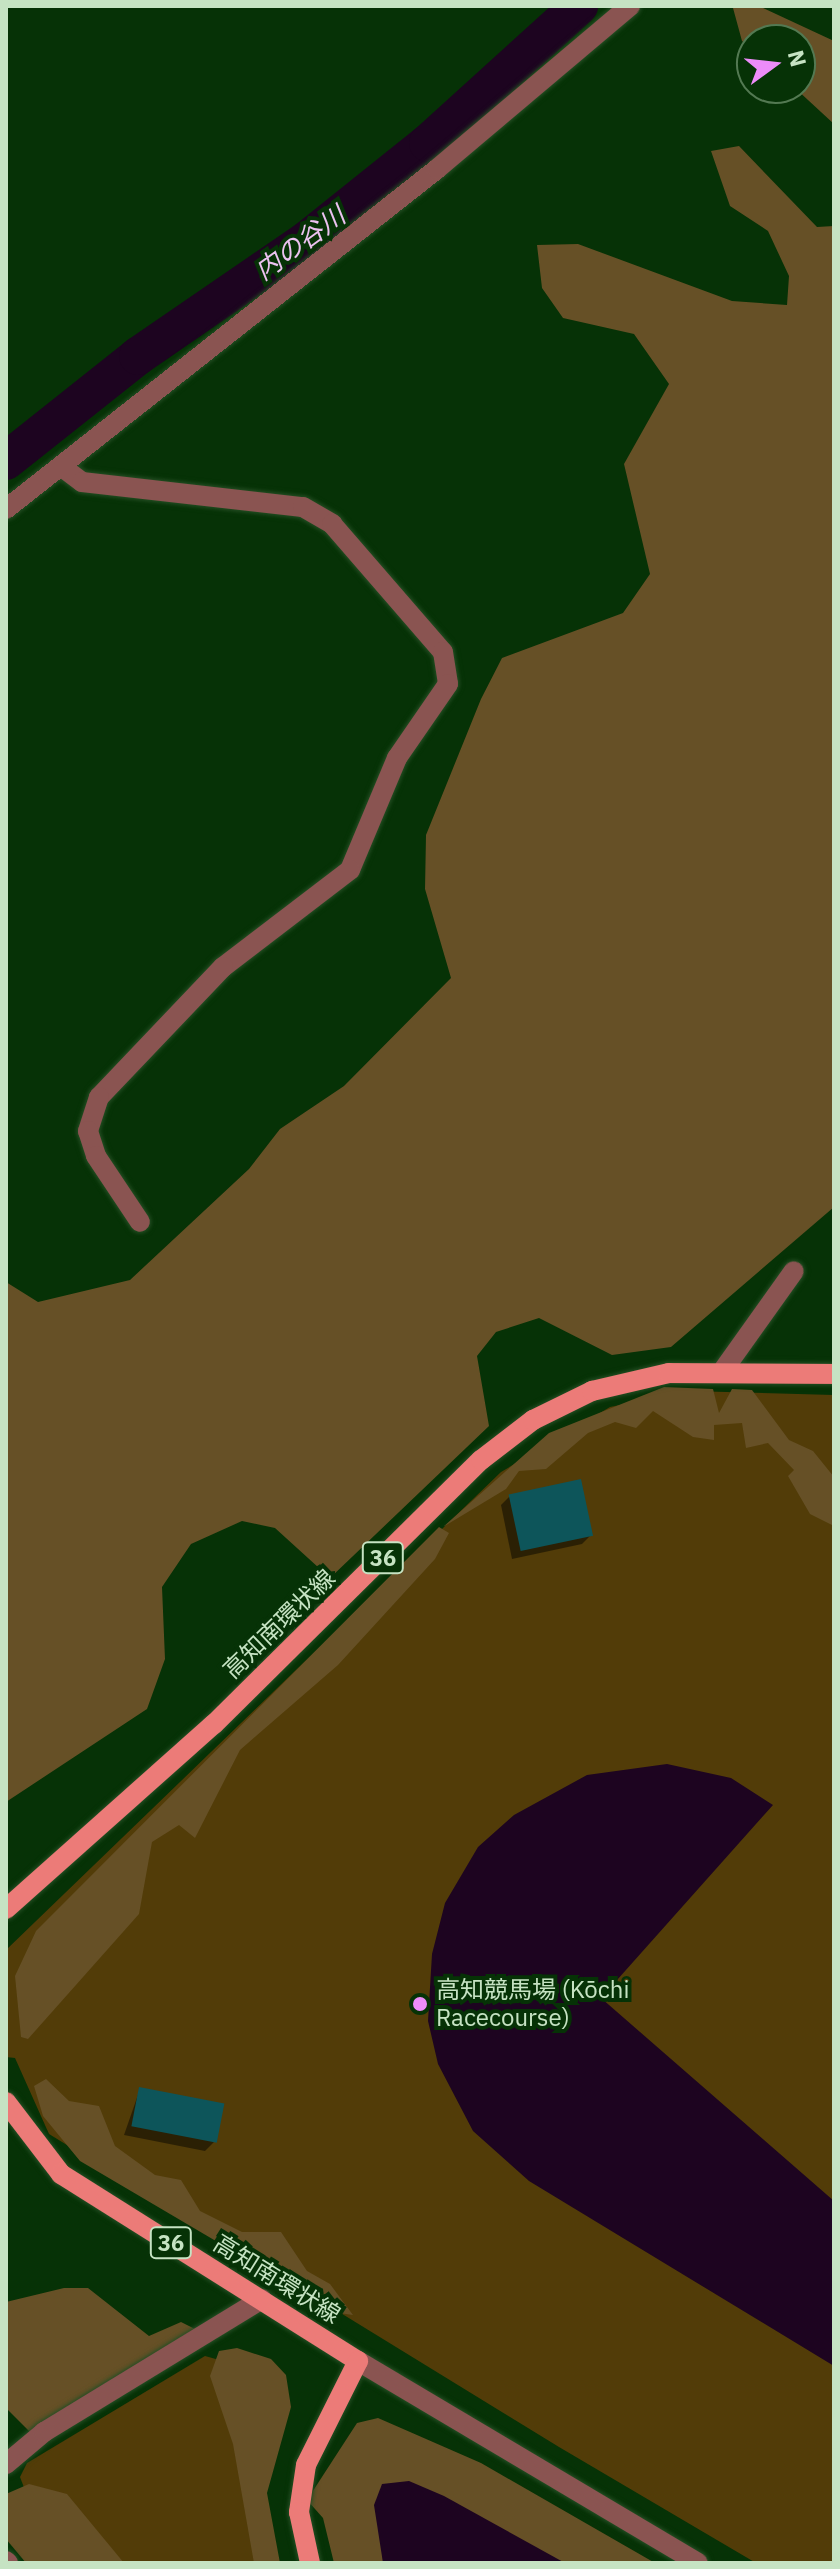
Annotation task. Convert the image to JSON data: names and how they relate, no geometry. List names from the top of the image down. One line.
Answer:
{"streets":{"main road":["36","高知南環状線"]},"water":["内の谷川"],"places":["高知競馬場 (Kōchi Racecourse)"],"north":"right"}
